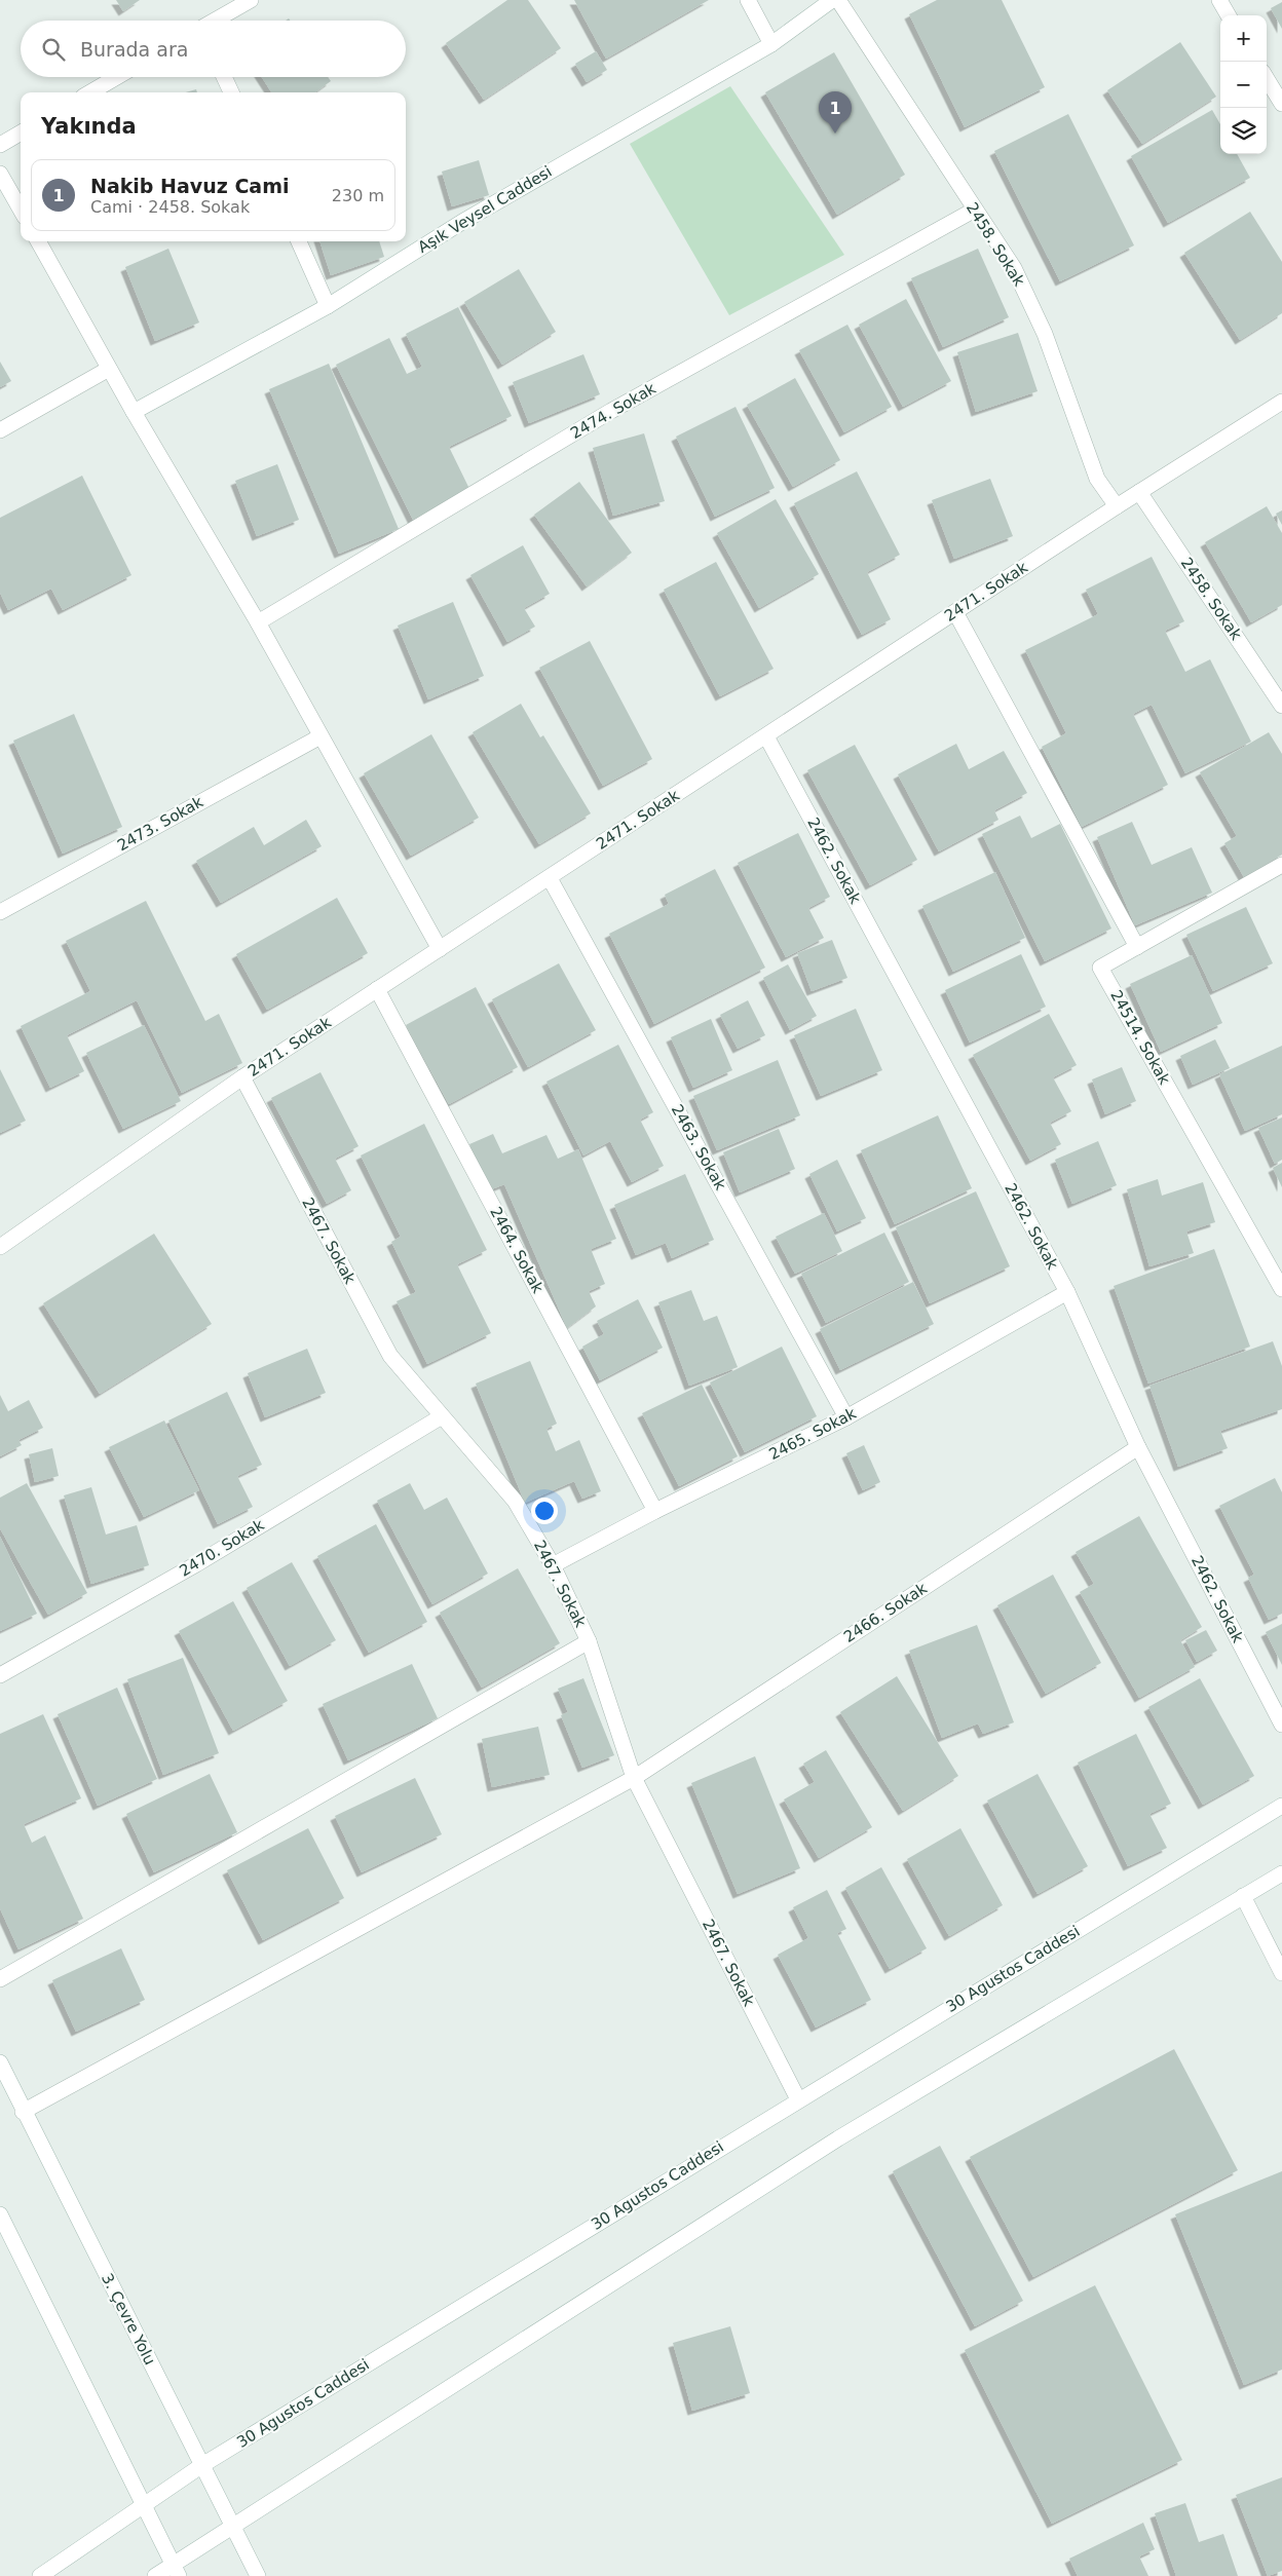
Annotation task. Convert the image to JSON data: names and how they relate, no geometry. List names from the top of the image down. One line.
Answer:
{"streets":{"street":["Aşık Veysel Caddesi","2458. Sokak","2474. Sokak","2471. Sokak","2473. Sokak","2462. Sokak","24514. Sokak","2463. Sokak","2467. Sokak","2464. Sokak","2465. Sokak","2470. Sokak","2466. Sokak","30 Agustos Caddesi","3. Çevre Yolu"]},"crossings":[["2458. Sokak","2474. Sokak"],["2458. Sokak","2471. Sokak"],["2471. Sokak","2462. Sokak"],["2471. Sokak","2463. Sokak"],["2471. Sokak","2467. Sokak"],["2471. Sokak","2464. Sokak"],["2462. Sokak","2465. Sokak"],["2462. Sokak","2466. Sokak"],["2463. Sokak","2465. Sokak"],["2467. Sokak","2465. Sokak"],["2467. Sokak","2470. Sokak"],["2467. Sokak","2466. Sokak"],["2467. Sokak","30 Agustos Caddesi"],["2464. Sokak","2465. Sokak"],["2466. Sokak","3. Çevre Yolu"],["30 Agustos Caddesi","3. Çevre Yolu"]],"page":{"map_buttons":["+","−"],"search":"Burada ara","pins":"1","heading":"Yakında","list":[{"mark":"1","name":"Nakib Havuz Cami","note":"Cami · 2458. Sokak","value":"230 m"}]}}
